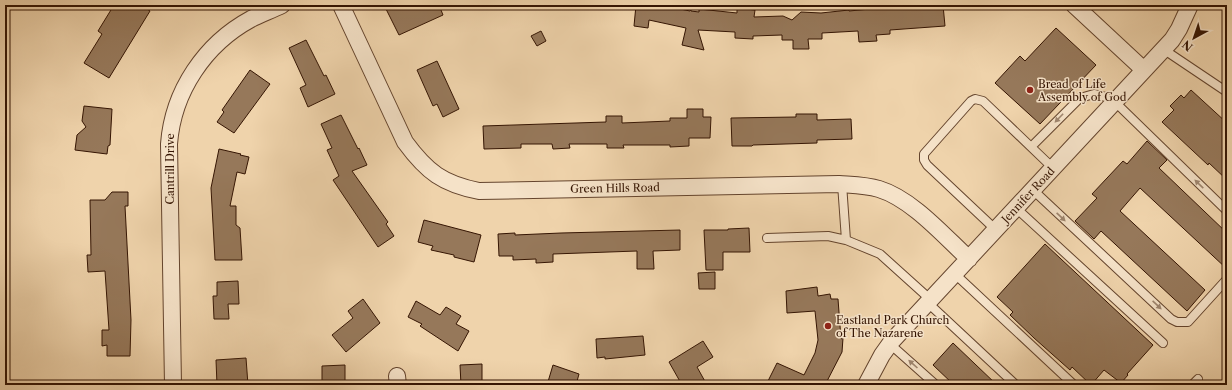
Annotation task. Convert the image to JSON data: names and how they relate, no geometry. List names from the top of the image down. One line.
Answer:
{"streets":{"street":["Cantrill Drive","Green Hills Road","Jennifer Road"]},"crossings":[["Green Hills Road","Jennifer Road"]],"places":["Bread of Life Assembly of God","Eastland Park Church of The Nazarene"],"north":"bottom left"}
